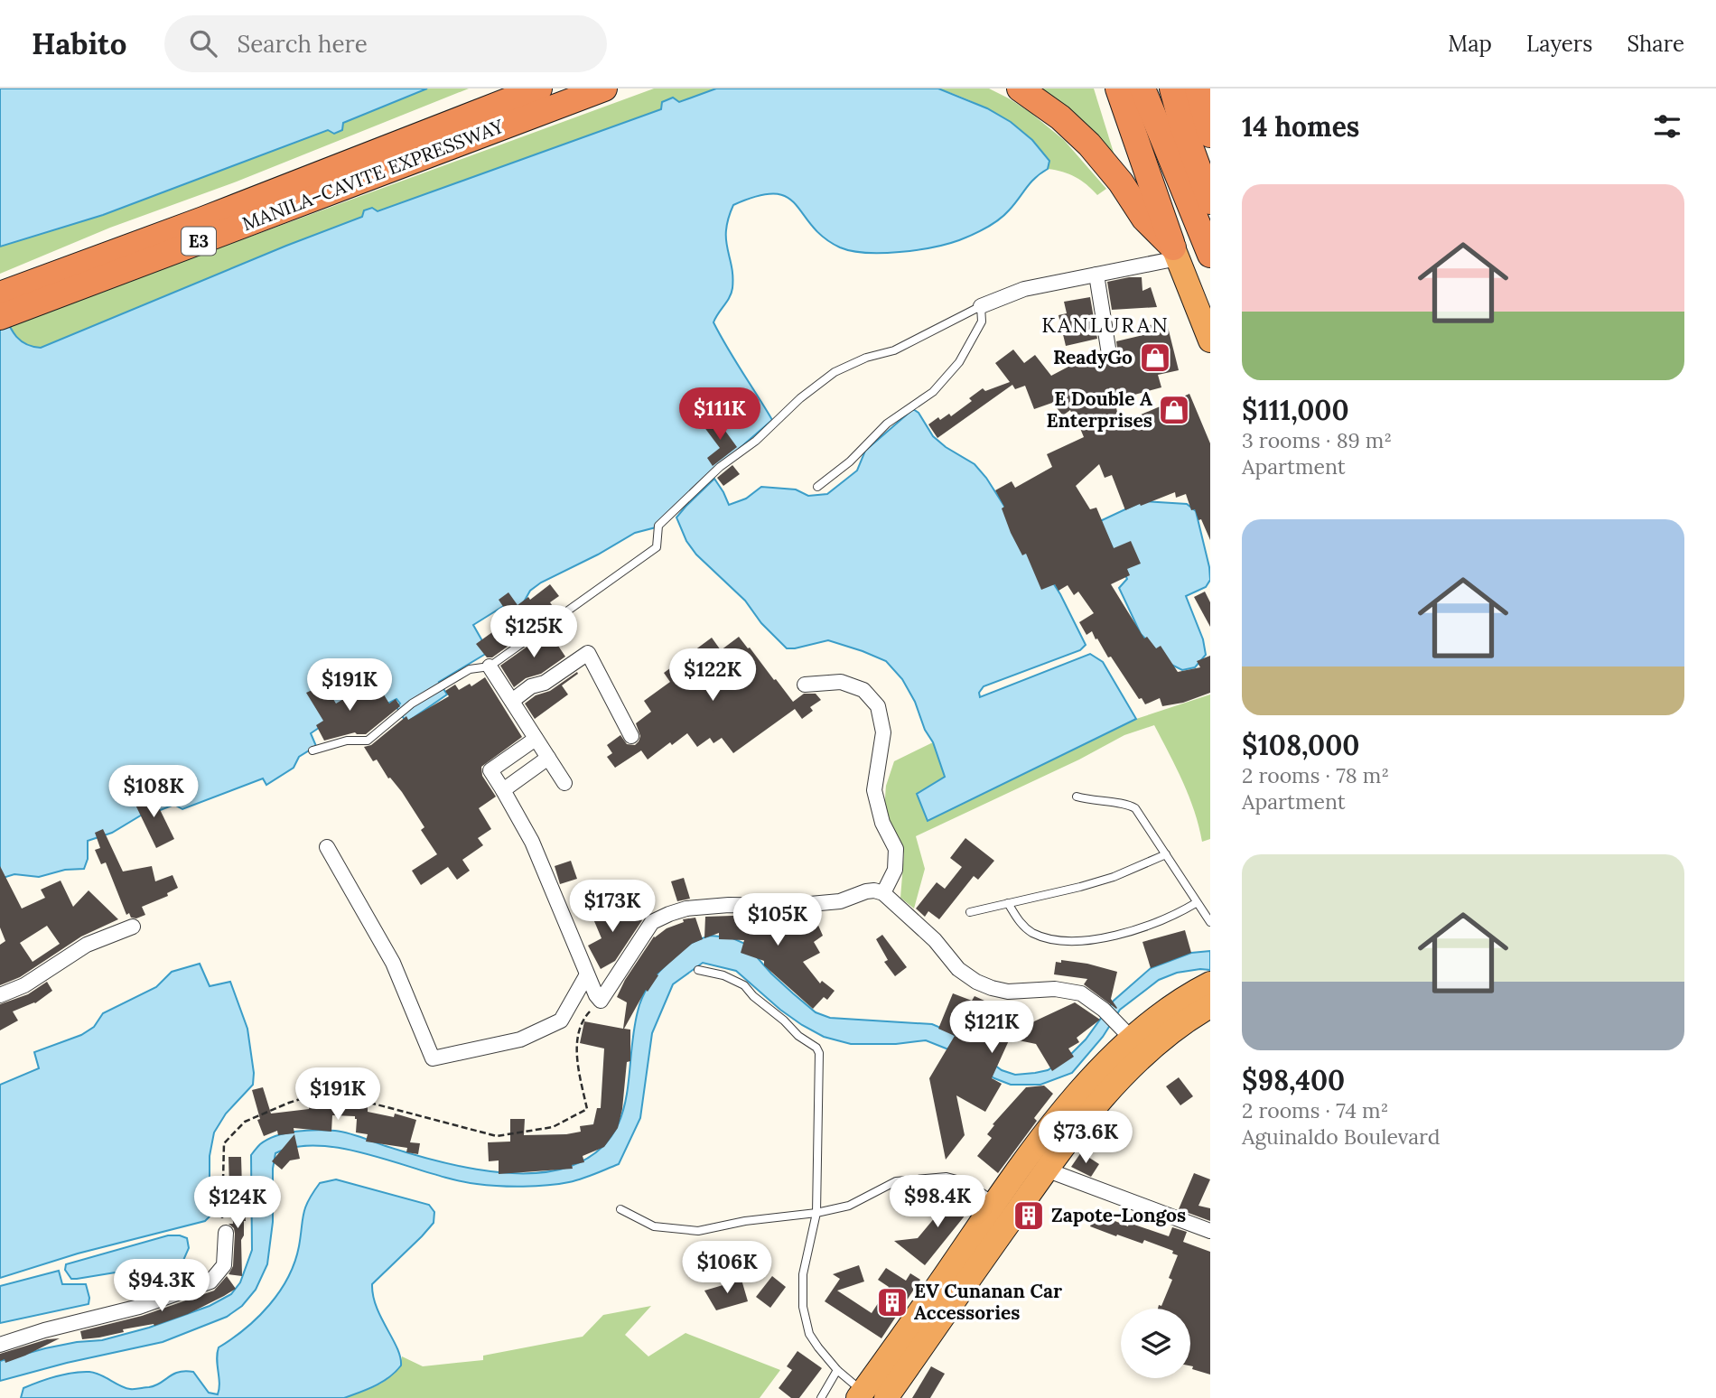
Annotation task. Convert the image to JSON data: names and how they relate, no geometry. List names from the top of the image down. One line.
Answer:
{"streets":{"highway":["MANILA–CAVITE EXPRESSWAY","E3"]},"districts":["KANLURAN"],"places":{"shop":["ReadyGo","E Double A Enterprises"],"building":["Zapote-Longos","EV Cunanan Car Accessories"]},"page":{"header":"Habito","search":"Search here","nav":["Map","Layers","Share"],"heading":"14 homes","list":[{"name":"$111,000","note":"3 rooms · 89 m² · Apartment"},{"name":"$108,000","note":"2 rooms · 78 m² · Apartment"},{"name":"$98,400","note":"2 rooms · 74 m² · Aguinaldo Boulevard"}],"price":["$111K","$125K","$122K","$191K","$108K","$173K","$105K","$121K","$191K","$73.6K","$98.4K","$124K","$106K","$94.3K"]}}
